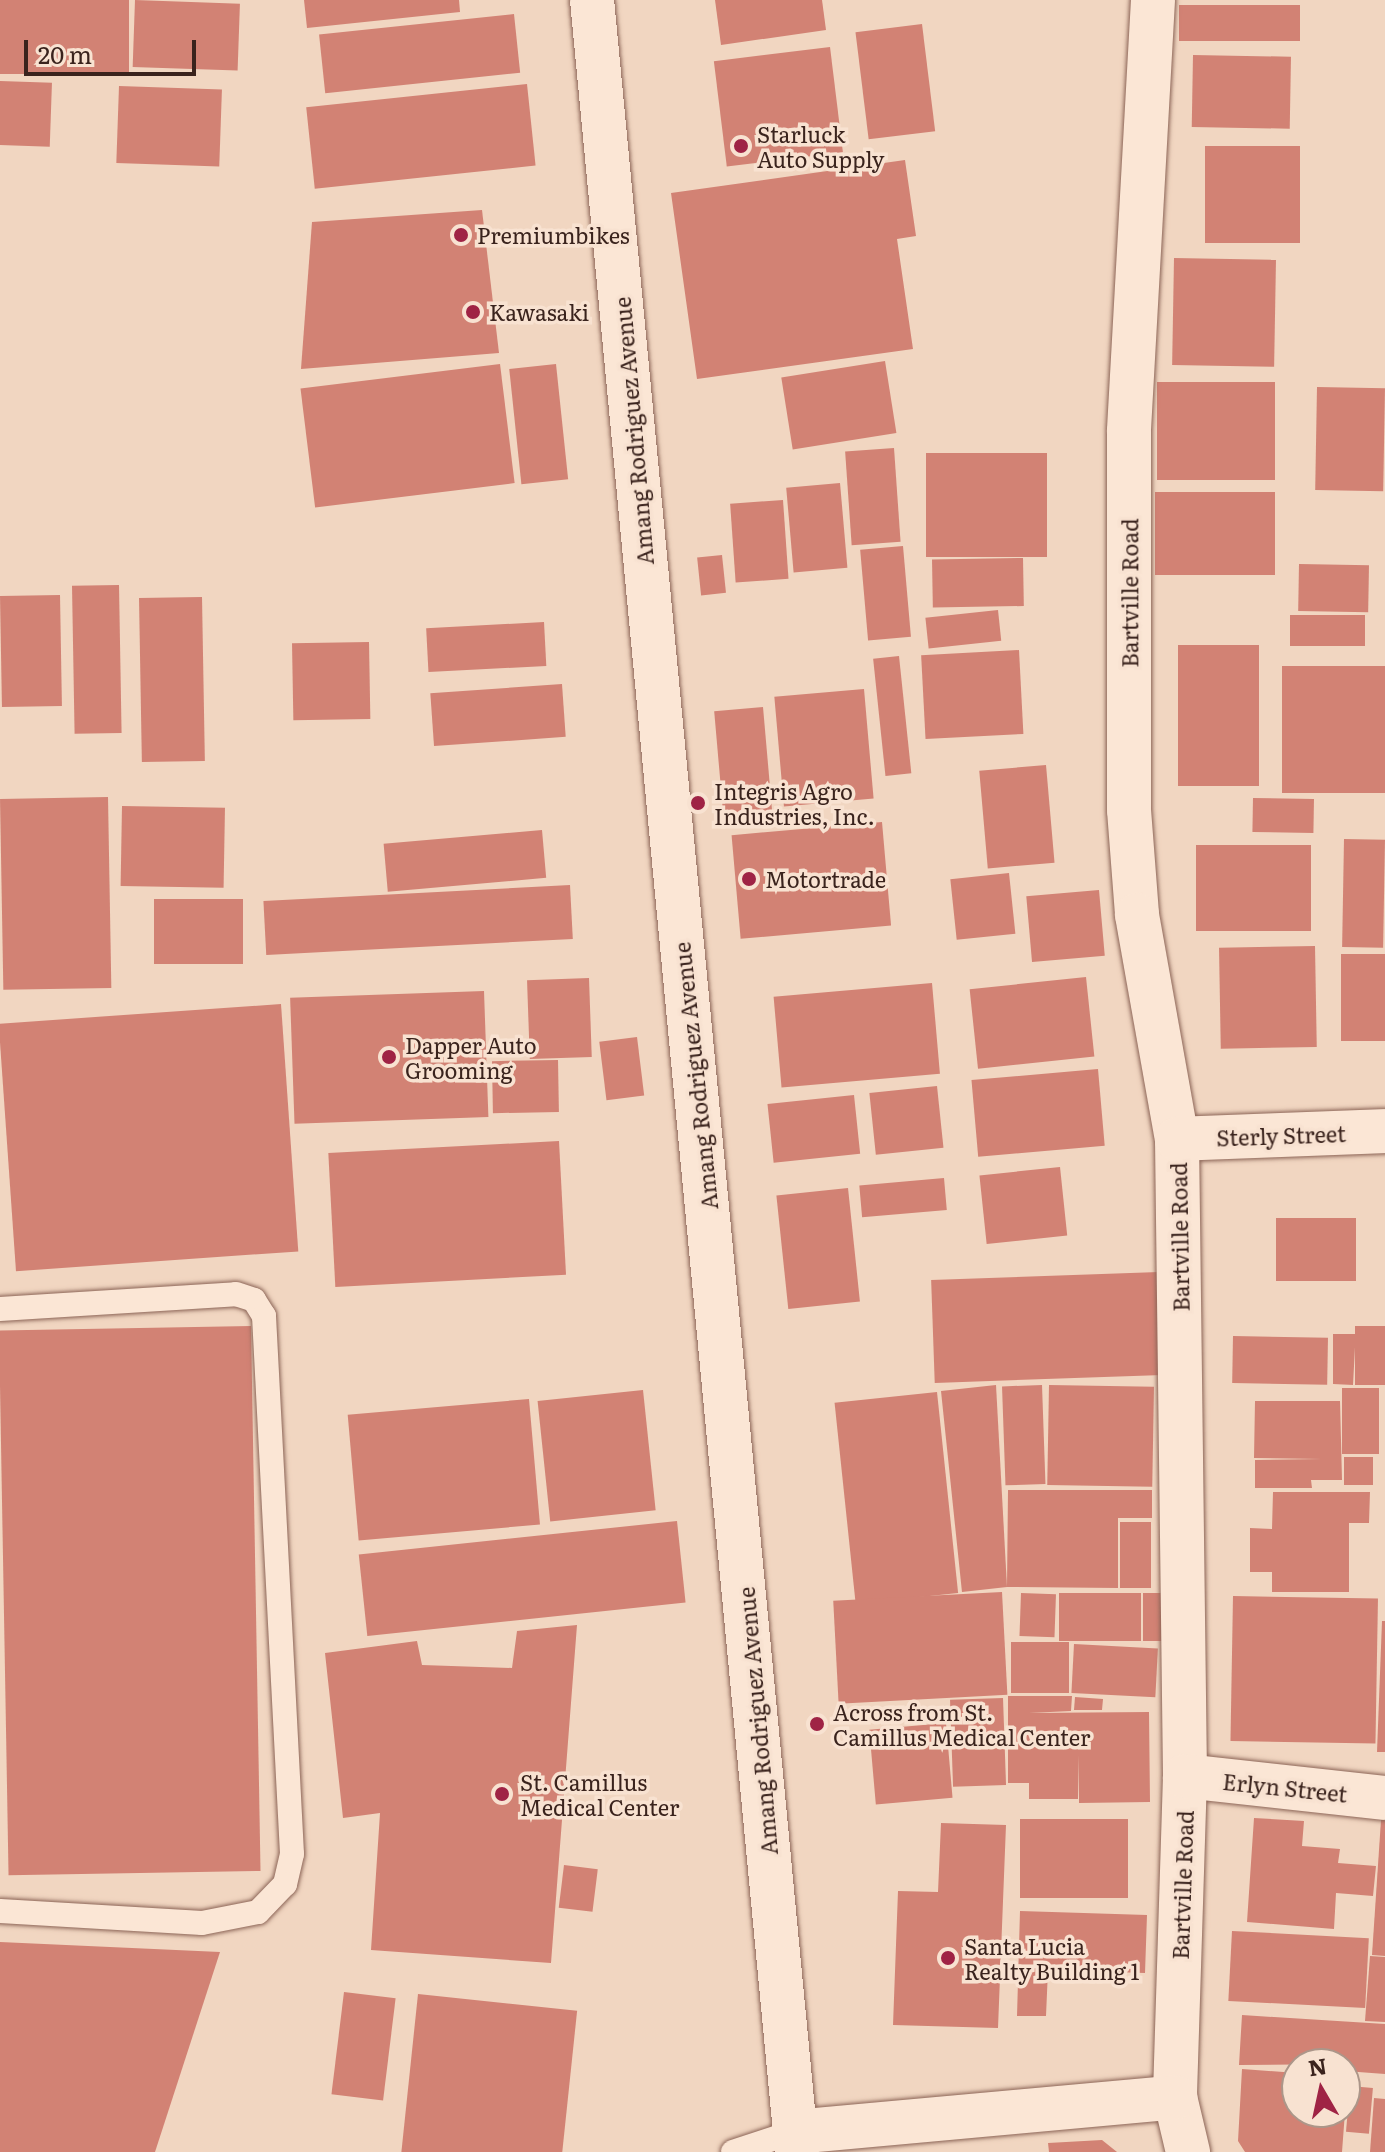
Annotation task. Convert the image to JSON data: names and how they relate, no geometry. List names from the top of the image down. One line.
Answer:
{"streets":{"street":["Amang Rodriguez Avenue","Bartville Road","Sterly Street","Erlyn Street"]},"crossings":[["Bartville Road","Sterly Street"],["Bartville Road","Erlyn Street"]],"places":["Starluck Auto Supply","Premiumbikes","Kawasaki","Integris Agro Industries, Inc.","Motortrade","Dapper Auto Grooming","Across from St. Camillus Medical Center","St. Camillus Medical Center","Santa Lucia Realty Building 1"],"scale_bar":"20 m","north":"top"}
